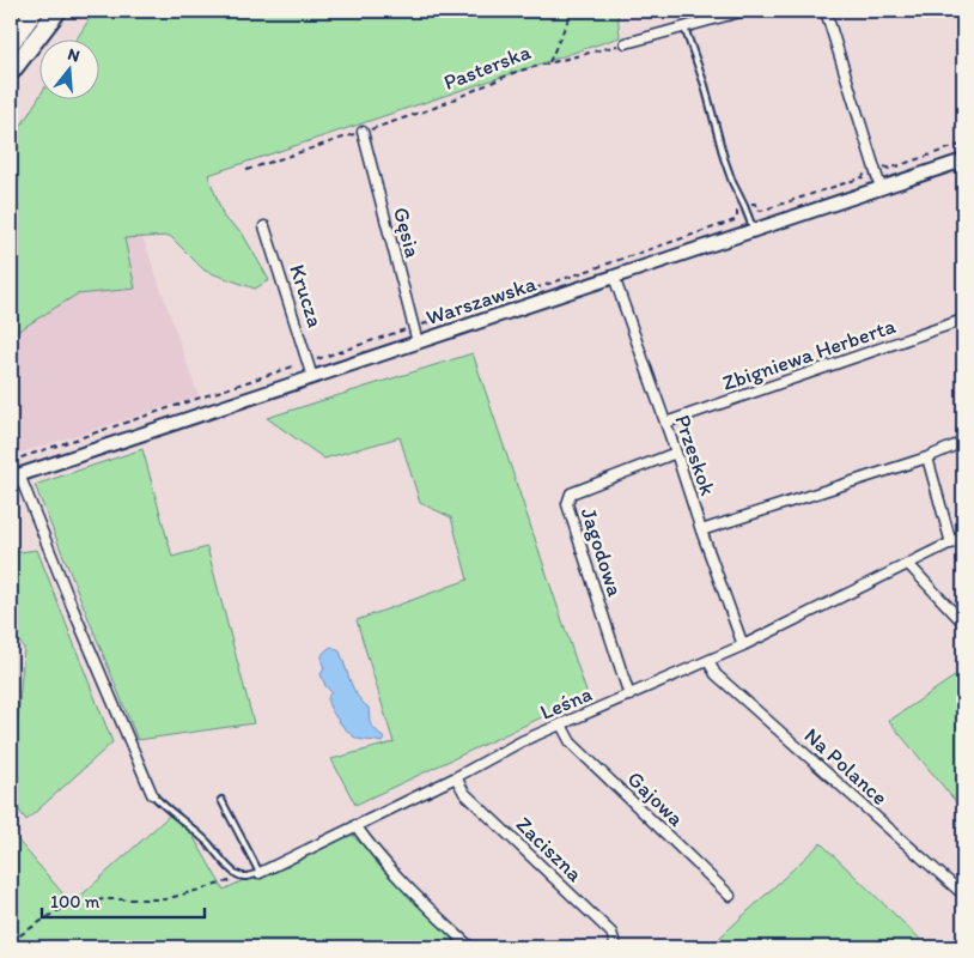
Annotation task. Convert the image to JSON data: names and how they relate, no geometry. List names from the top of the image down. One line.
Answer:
{"streets":{"street":["Gęsia","Krucza","Warszawska","Zbigniewa Herberta","Przeskok","Jagodowa","Leśna","Na Polance","Gajowa","Zaciszna"],"path":["Pasterska"]},"crossings":[["Pasterska","Gęsia"],["Gęsia","Warszawska"],["Krucza","Warszawska"],["Warszawska","Przeskok"],["Zbigniewa Herberta","Przeskok"],["Przeskok","Jagodowa"],["Przeskok","Leśna"],["Jagodowa","Leśna"],["Leśna","Na Polance"],["Leśna","Gajowa"],["Leśna","Zaciszna"]],"scale_bar":"100 m","north":"top"}
